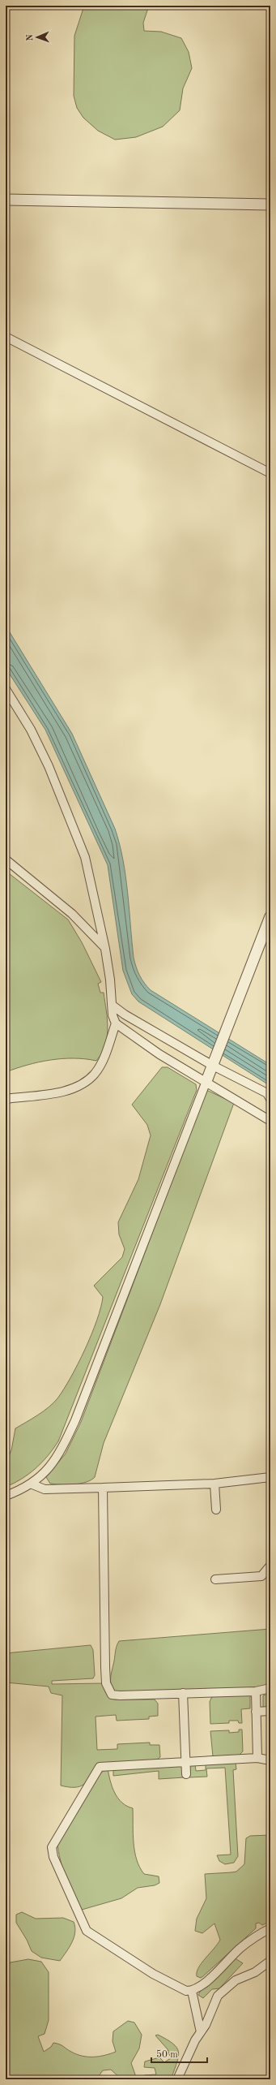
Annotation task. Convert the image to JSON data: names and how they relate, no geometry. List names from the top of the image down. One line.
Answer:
{"scale_bar":"50 m","north":"left"}
